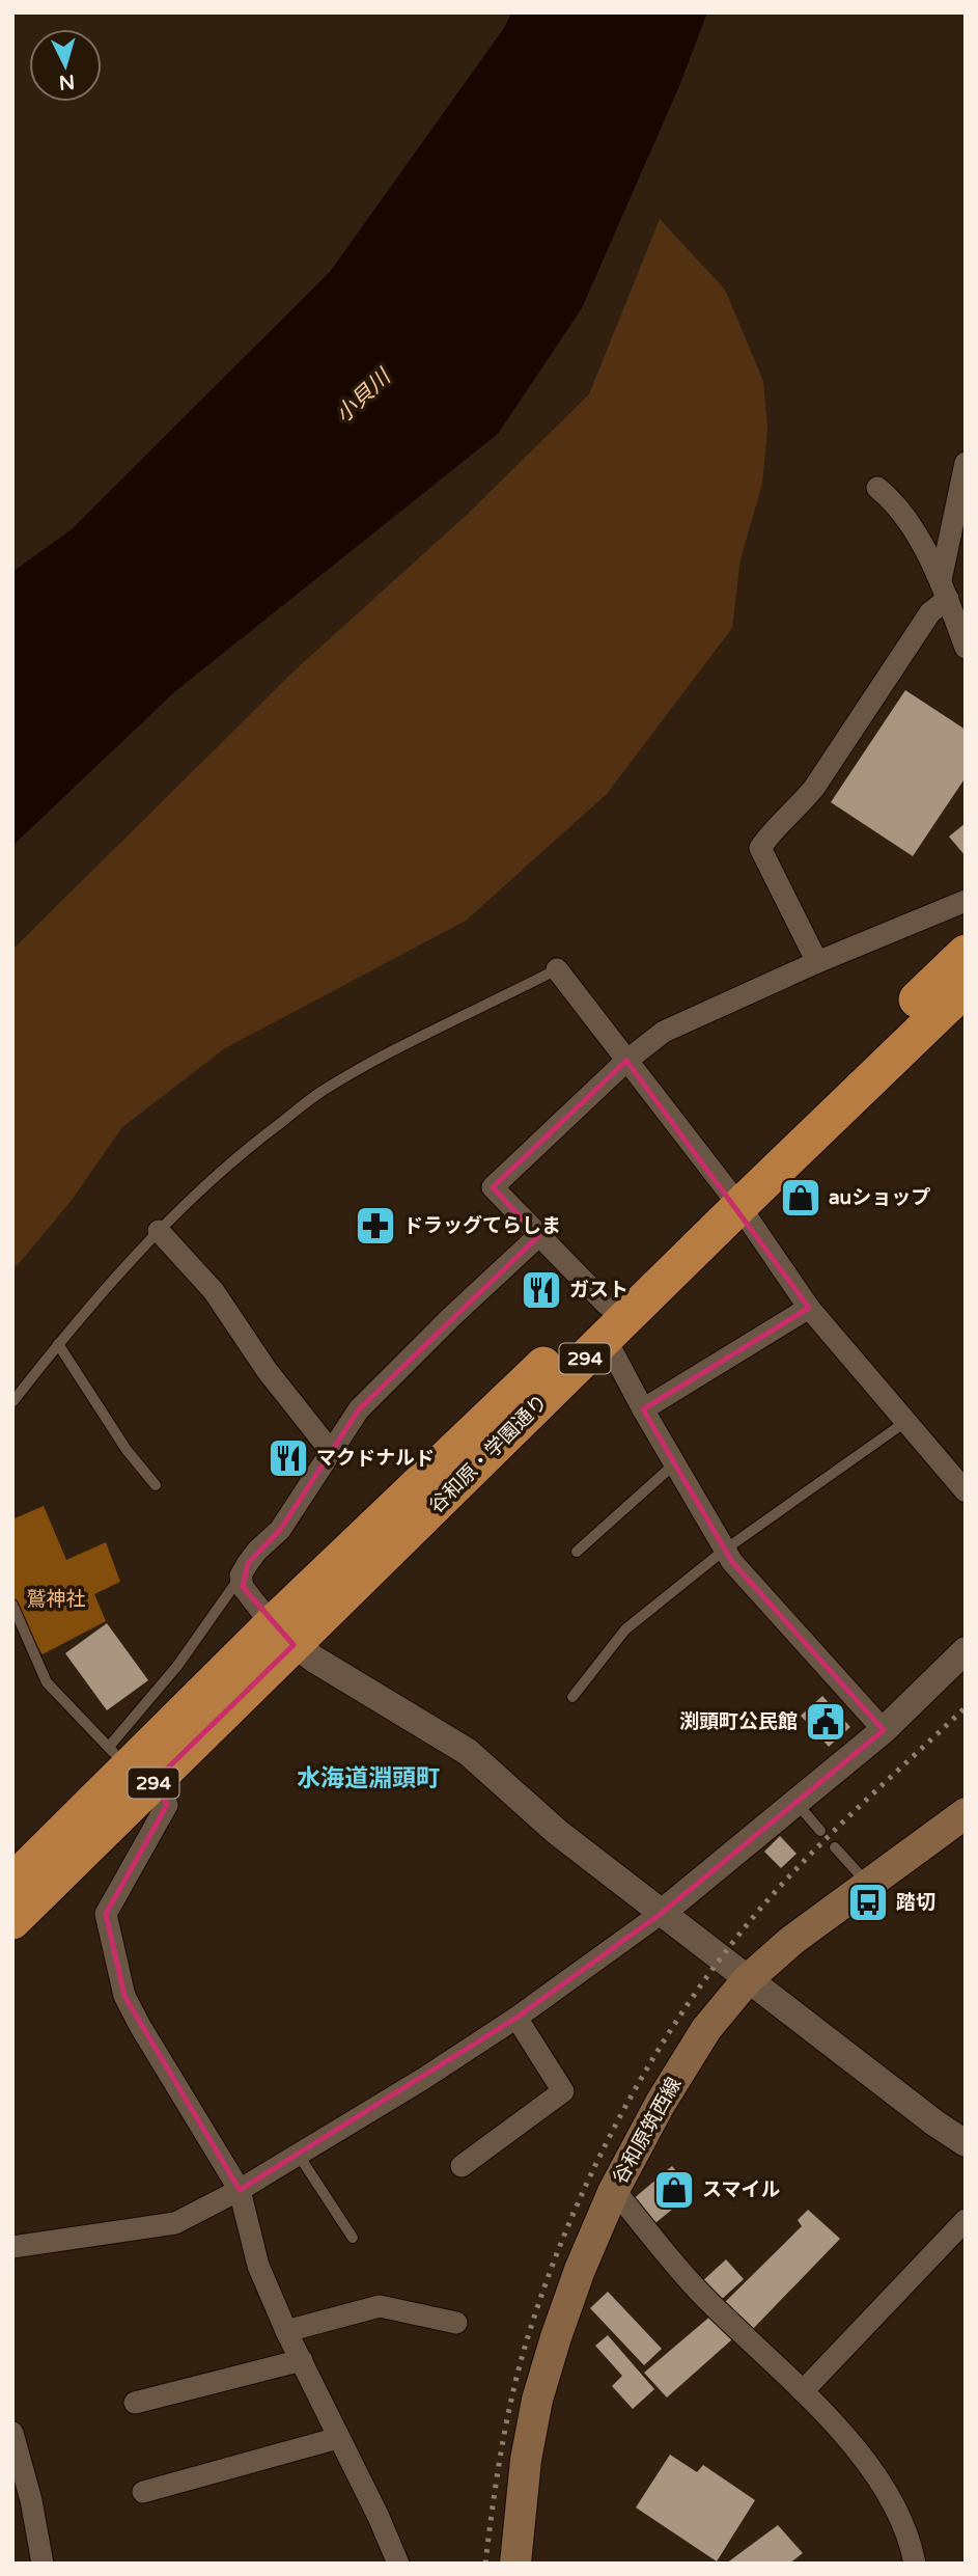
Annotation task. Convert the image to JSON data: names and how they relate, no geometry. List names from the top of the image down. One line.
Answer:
{"streets":{"highway":["294","谷和原・学園通り"],"main road":["谷和原筑西線"]},"districts":["水海道淵頭町"],"water":["小貝川"],"parks":["鷲神社"],"places":{"shop":["auショップ","スマイル"],"pharmacy":["ドラッグてらしま"],"restaurant":["ガスト","マクドナルド"],"public building":["渕頭町公民館"],"bus stop":["踏切"]},"north":"bottom"}
